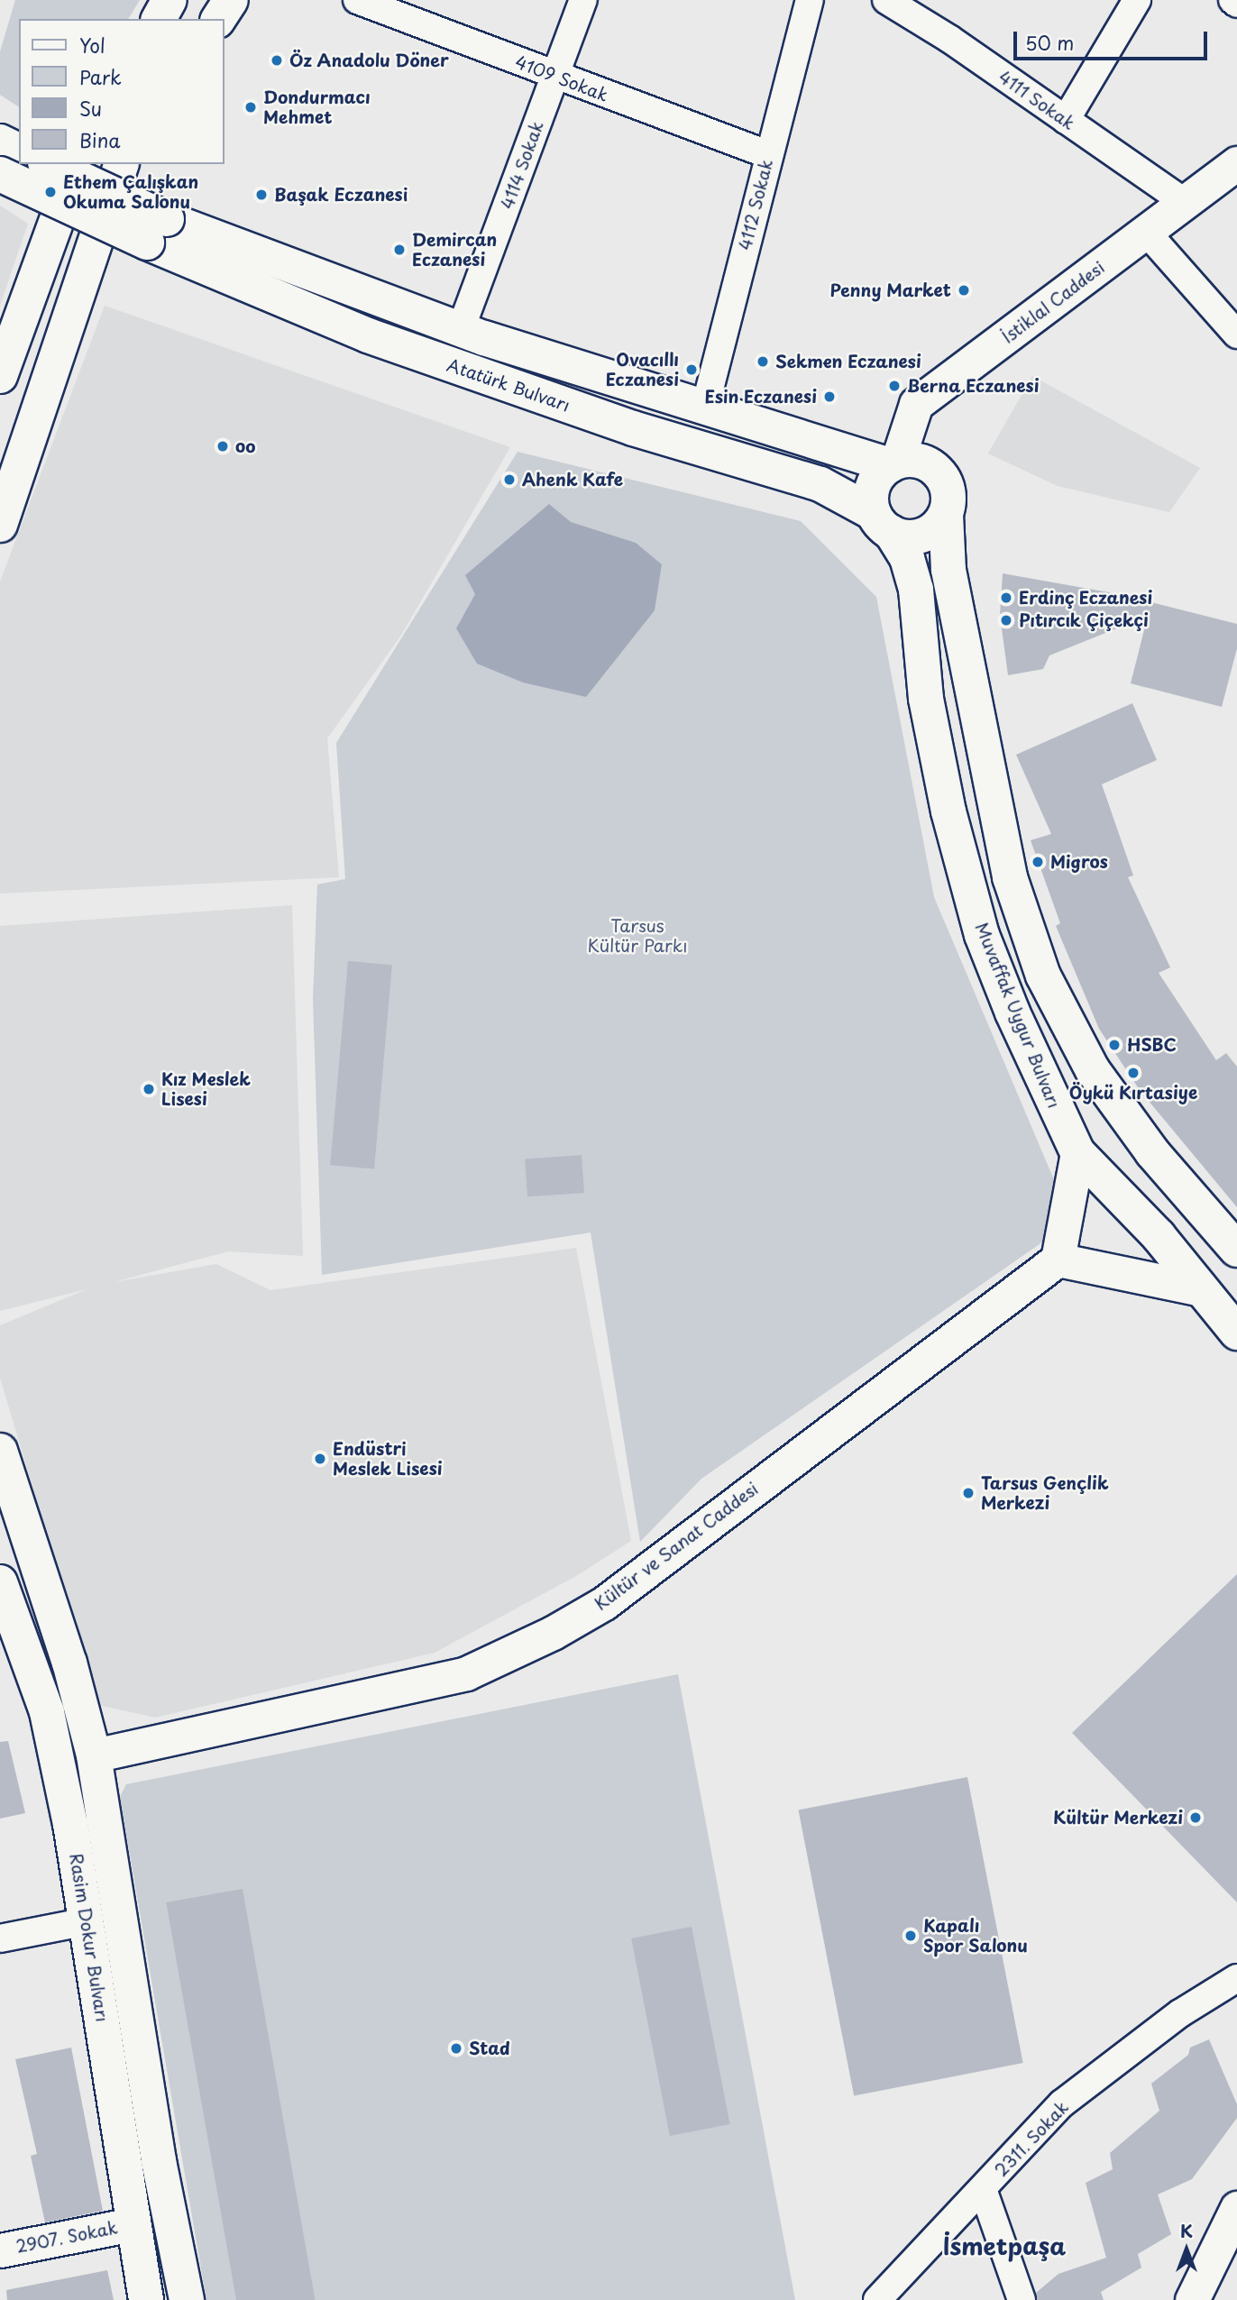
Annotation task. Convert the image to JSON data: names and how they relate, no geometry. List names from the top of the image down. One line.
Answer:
{"streets":{"main road":["Atatürk Bulvarı","Muvaffak Uygur Bulvarı","Rasim Dokur Bulvarı"],"street":["4109 Sokak","4111 Sokak","4114 Sokak","4112 Sokak","İstiklal Caddesi","Kültür ve Sanat Caddesi","2311. Sokak","2907. Sokak"]},"crossings":[["4109 Sokak","4114 Sokak"],["4109 Sokak","4112 Sokak"],["4111 Sokak","İstiklal Caddesi"],["İstiklal Caddesi","Atatürk Bulvarı"],["İstiklal Caddesi","Muvaffak Uygur Bulvarı"],["Atatürk Bulvarı","Muvaffak Uygur Bulvarı"],["Rasim Dokur Bulvarı","2907. Sokak"]],"districts":["İsmetpaşa"],"parks":["Tarsus Kültür Parkı"],"places":["Öz Anadolu Döner","Dondurmacı Mehmet","Ethem Çalışkan Okuma Salonu","Başak Eczanesi","Demircan Eczanesi","Penny Market","Sekmen Eczanesi","Ovacıllı Eczanesi","Berna Eczanesi","Esin Eczanesi","oo","Ahenk Kafe","Erdinç Eczanesi","Pıtırcık Çiçekçi","Migros","HSBC","Öykü Kırtasiye","Kız Meslek Lisesi","Endüstri Meslek Lisesi","Tarsus Gençlik Merkezi","Kültür Merkezi","Kapalı Spor Salonu","Stad"],"legend":["Yol","Park","Su","Bina"],"scale_bar":"50 m","north":"top"}
